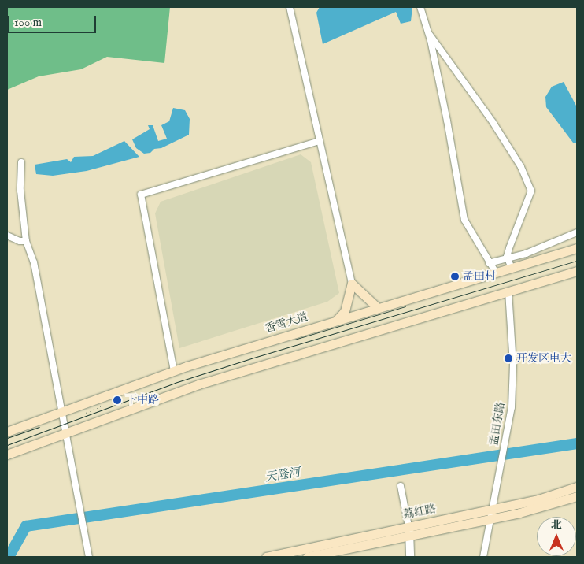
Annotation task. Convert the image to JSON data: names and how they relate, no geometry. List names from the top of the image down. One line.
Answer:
{"streets":{"main road":["香雪大道","荔红路"],"street":["孟田东路"]},"crossings":[["孟田东路","荔红路"]],"water":["天隆河"],"places":["孟田村","开发区电大","下中路"],"scale_bar":"100 m","north":"top"}
